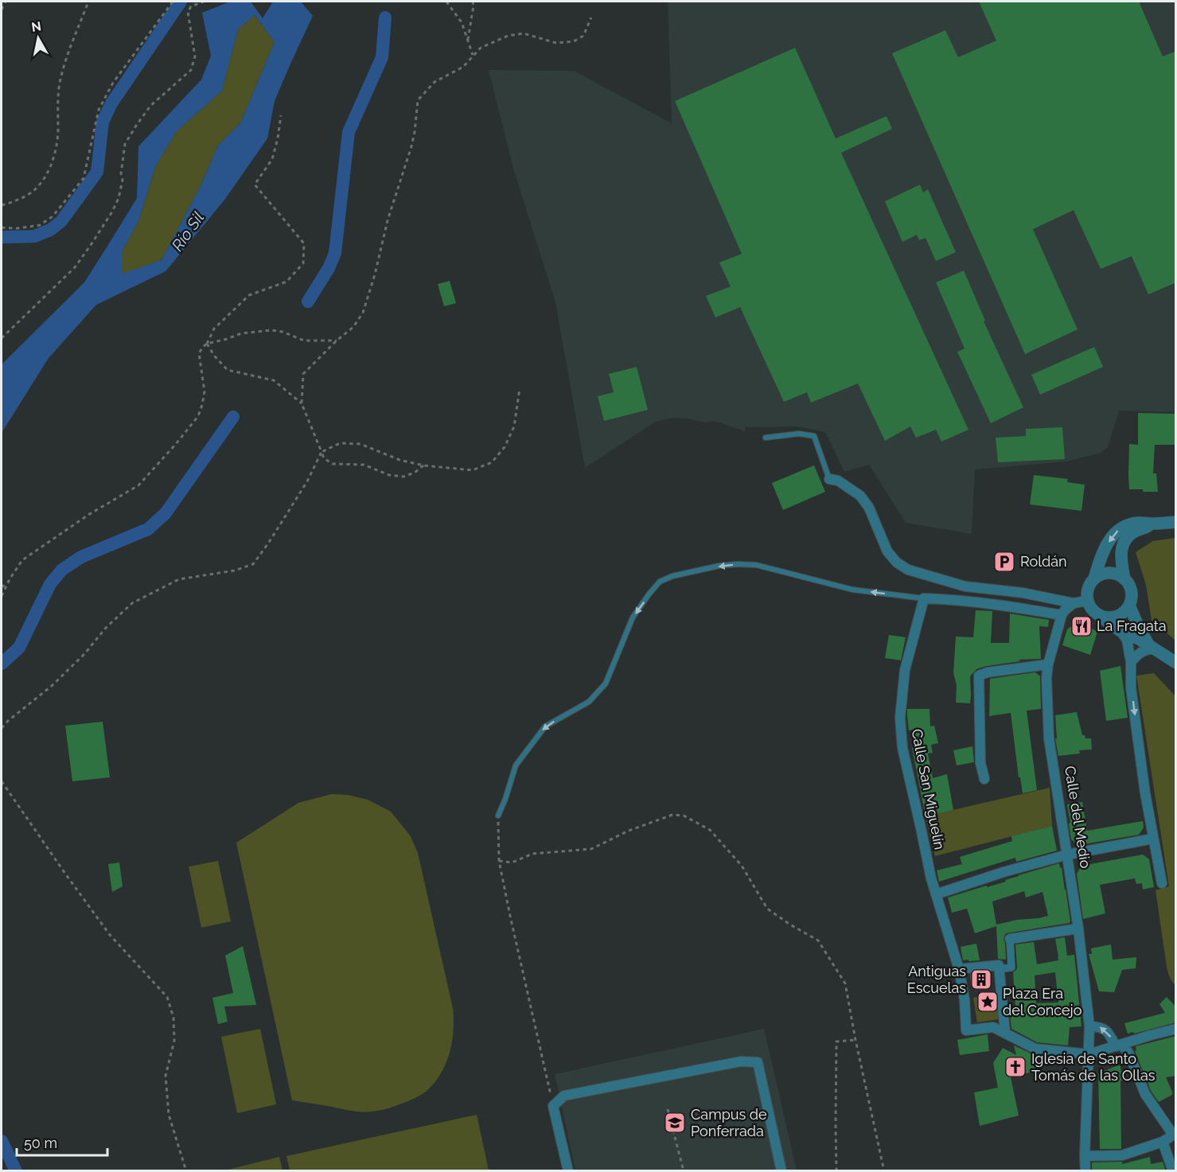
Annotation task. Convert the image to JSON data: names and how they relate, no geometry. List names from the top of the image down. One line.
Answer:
{"streets":{"street":["Calle San Miguelín","Calle del Medio"]},"water":["Río Sil"],"places":{"parking":["Roldán"],"restaurant":["La Fragata"],"building":["Antiguas Escuelas"],"place":["Plaza Era del Concejo"],"church":["Iglesia de Santo Tomás de las Ollas"],"school or university":["Campus de Ponferrada"]},"scale_bar":"50 m","north":"top"}
